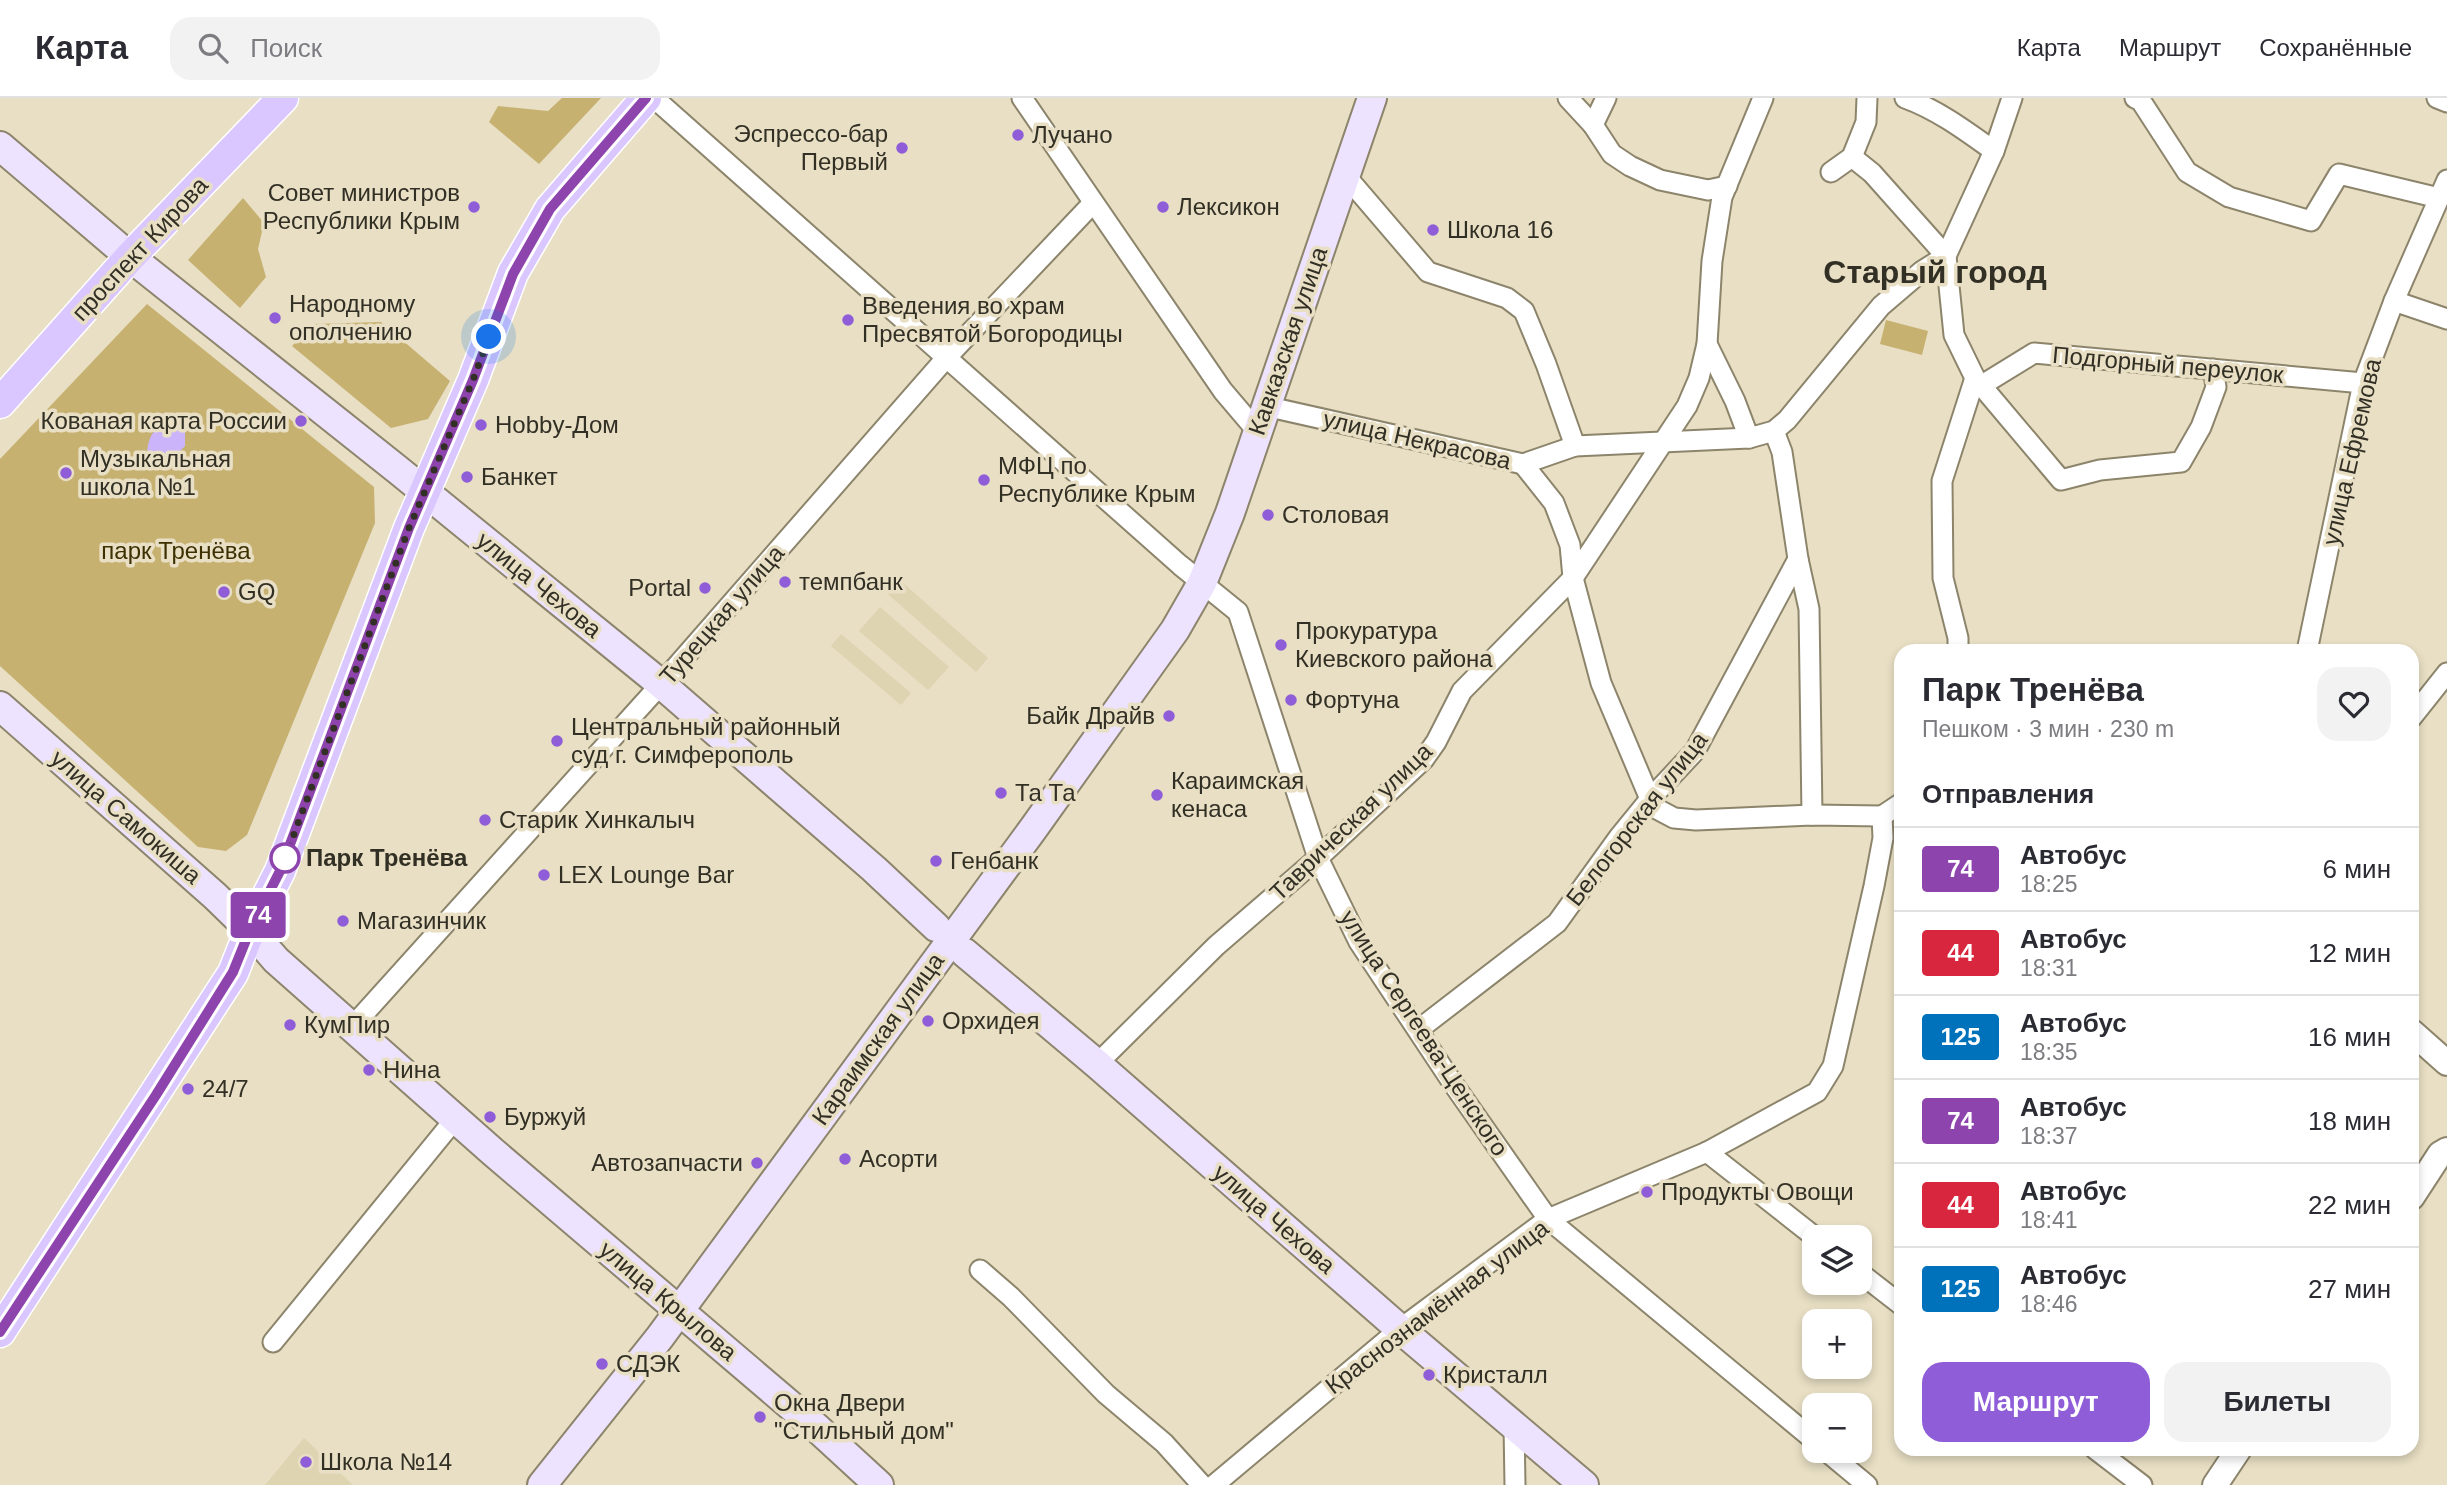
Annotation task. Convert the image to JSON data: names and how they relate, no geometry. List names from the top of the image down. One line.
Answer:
{"streets":{"main road":["проспект Кирова","Кавказская улица","улица Чехова","улица Самокиша","Караимская улица","улица Крылова"],"street":["Подгорный переулок","улица Некрасова","улица Ефремова","Турецкая улица","Белогорская улица","Таврическая улица","улица Сергеева-Ценского","Краснознамённая улица"]},"crossings":[["проспект Кирова","улица Чехова"],["Кавказская улица","улица Некрасова"],["Кавказская улица","улица Сергеева-Ценского"],["Кавказская улица","Караимская улица"],["Подгорный переулок","улица Ефремова"],["улица Некрасова","Таврическая улица"],["улица Чехова","Турецкая улица"],["улица Чехова","Таврическая улица"],["улица Чехова","Краснознамённая улица"],["Турецкая улица","улица Сергеева-Ценского"],["Турецкая улица","улица Крылова"],["улица Самокиша","улица Крылова"],["Белогорская улица","улица Сергеева-Ценского"],["Таврическая улица","улица Сергеева-Ценского"],["улица Сергеева-Ценского","Караимская улица"],["улица Сергеева-Ценского","Краснознамённая улица"],["Караимская улица","улица Крылова"]],"districts":["Старый город"],"parks":["парк Тренёва"],"places":["Лучано","Эспрессо-бар Первый","Совет министров Республики Крым","Лексикон","Школа 16","Народному ополчению","Введения во храм Пресвятой Богородицы","Кованая карта России","Hobby-Дом","Музыкальная школа №1","Банкет","МФЦ по Республике Крым","Столовая","темпбанк","Portal","GQ","Прокуратура Киевского района","Фортуна","Байк Драйв","Центральный районный суд г. Симферополь","Та Та","Караимская кенаса","Старик Хинкалыч","Парк Тренёва","Генбанк","LEX Lounge Bar","Магазинчик","Орхидея","КумПир","Нина","24/7","Буржуй","Асорти","Автозапчасти","Продукты Овощи","СДЭК","Кристалл","Окна Двери \"Стильный дом\"","Школа №14"],"lines":["bus line 74"],"page":{"header":"Карта","search":"Поиск","nav":["Карта","Маршрут","Сохранённые"],"on_map":"74","heading":[["Парк Тренёва","Пешком · 3 мин · 230 m"],"Отправления"],"list":[{"mark":"74","name":"Автобус","note":"18:25","value":"6 мин"},{"mark":"44","name":"Автобус","note":"18:31","value":"12 мин"},{"mark":"125","name":"Автобус","note":"18:35","value":"16 мин"},{"mark":"74","name":"Автобус","note":"18:37","value":"18 мин"},{"mark":"44","name":"Автобус","note":"18:41","value":"22 мин"},{"mark":"125","name":"Автобус","note":"18:46","value":"27 мин"}],"map_buttons":["+","−"],"buttons":["Маршрут","Билеты"]}}
